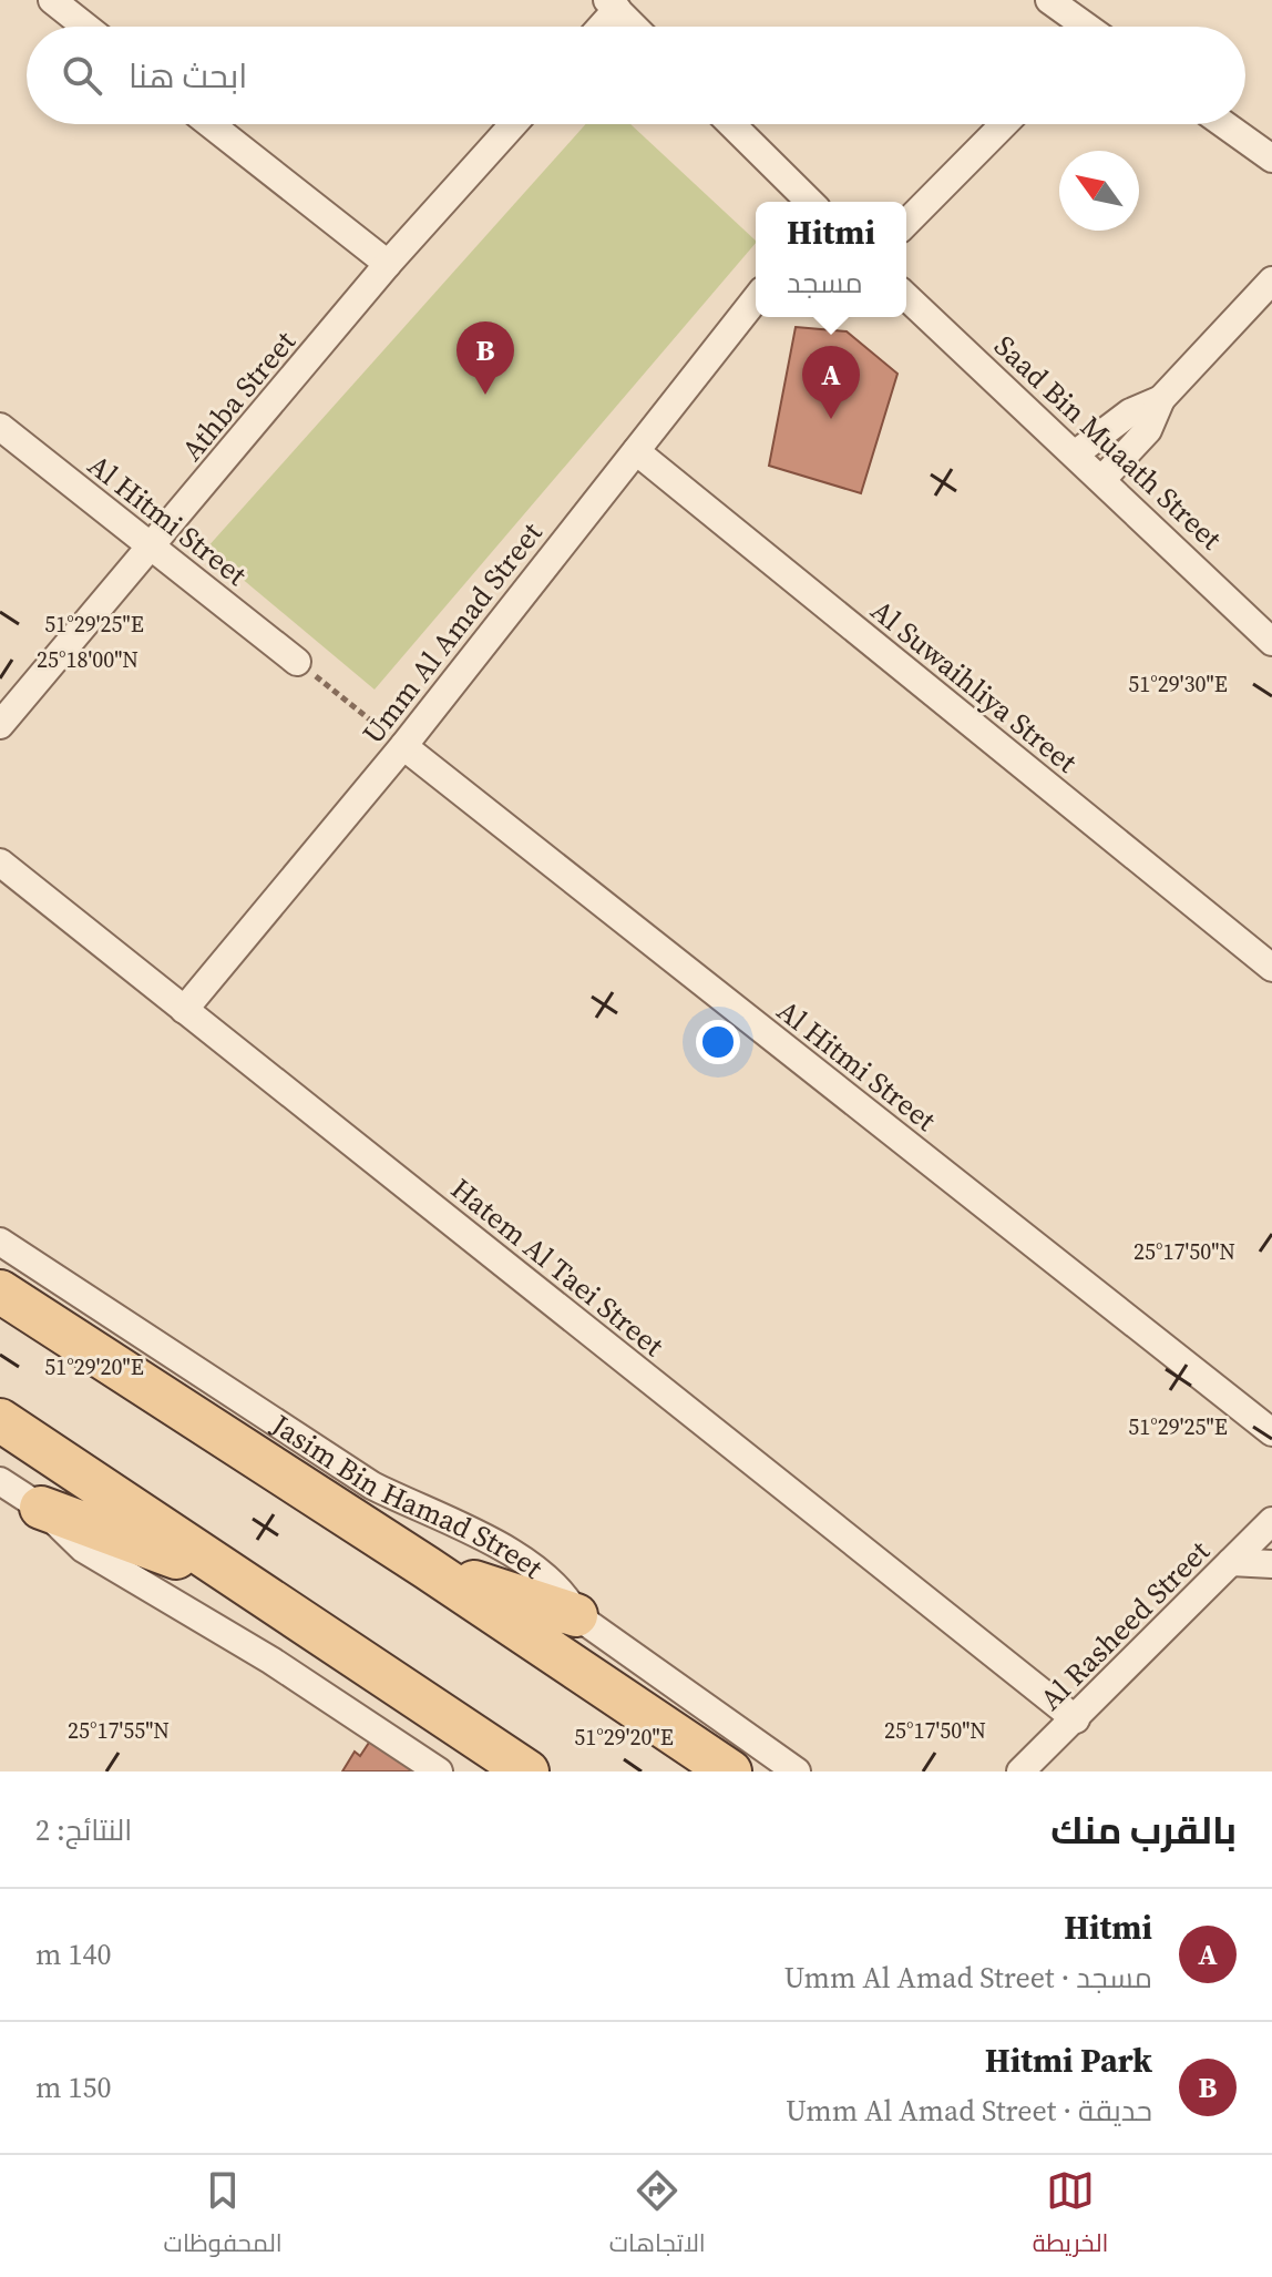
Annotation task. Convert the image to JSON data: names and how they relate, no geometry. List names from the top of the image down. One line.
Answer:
{"streets":{"main road":["Jasim Bin Hamad Street"],"street":["Athba Street","Saad Bin Muaath Street","Al Hitmi Street","Umm Al Amad Street","Al Suwaihliya Street","Hatem Al Taei Street","Al Rasheed Street"]},"crossings":[["Athba Street","Al Hitmi Street"],["Al Hitmi Street","Umm Al Amad Street"],["Umm Al Amad Street","Al Suwaihliya Street"],["Umm Al Amad Street","Hatem Al Taei Street"],["Hatem Al Taei Street","Al Rasheed Street"]],"north":"top left","page":{"search":"ابحث هنا","popup":["Hitmi","مسجد"],"pins":["B","A"],"heading":["بالقرب منك","النتائج: 2"],"list":[{"mark":"A","name":"Hitmi","note":"مسجد · Umm Al Amad Street","value":"140 m"},{"mark":"B","name":"Hitmi Park","note":"حديقة · Umm Al Amad Street","value":"150 m"}],"nav":["الخريطة","الاتجاهات","المحفوظات"]},"coordinates":["51°29'25\"E","25°18'00\"N","51°29'30\"E","25°17'50\"N","51°29'20\"E","25°17'55\"N"]}
